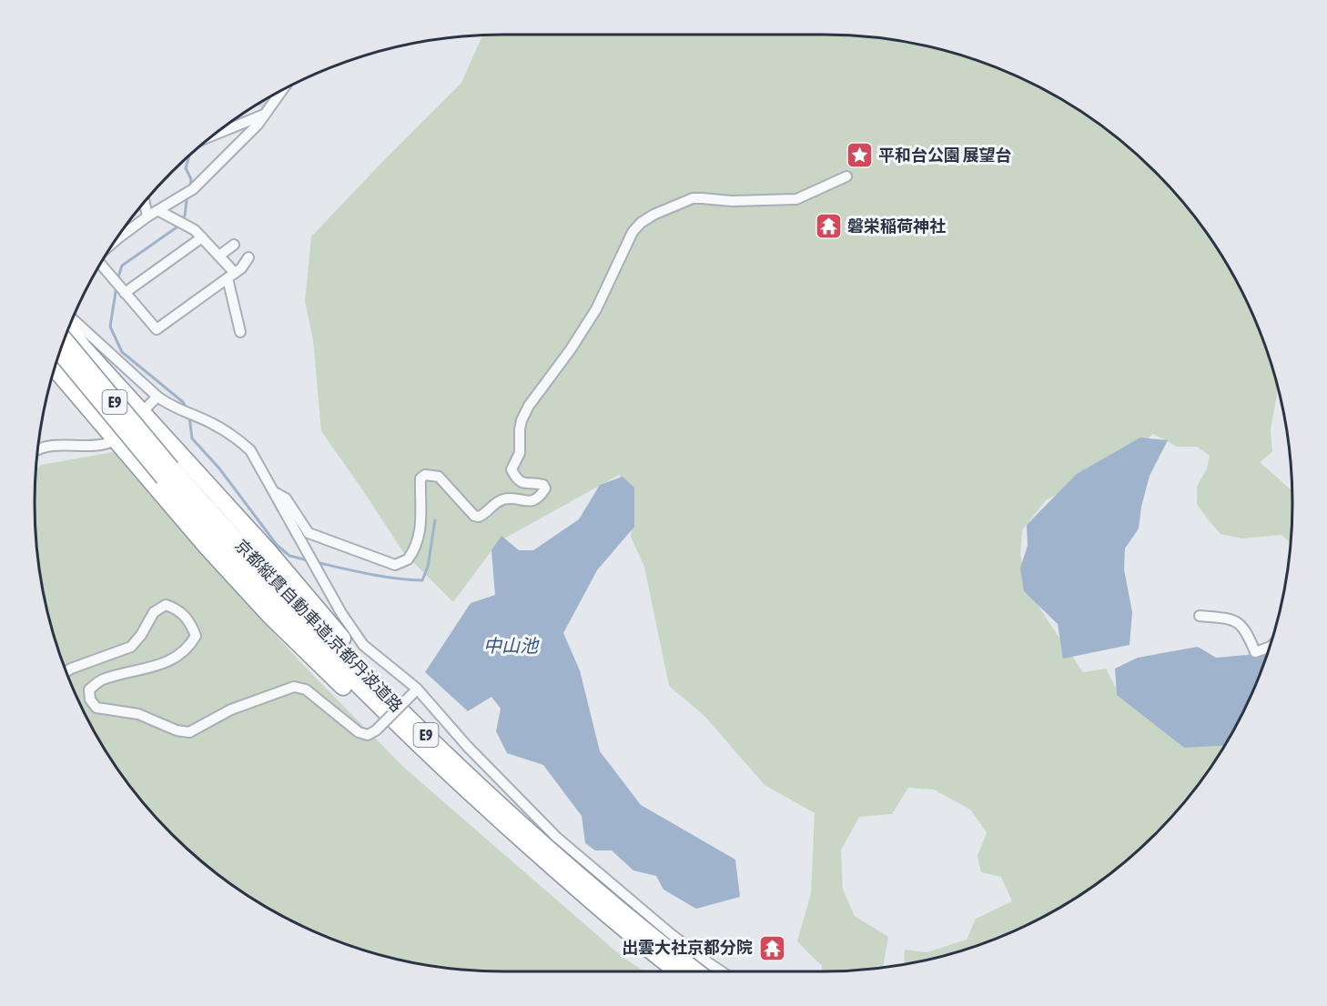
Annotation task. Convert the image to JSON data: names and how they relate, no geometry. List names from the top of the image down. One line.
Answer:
{"streets":{"highway":["E9","京都縦貫自動車道;京都丹波道路"]},"water":["中山池"],"places":{"place":["平和台公園 展望台"],"temple":["磐栄稲荷神社","出雲大社京都分院"]}}
